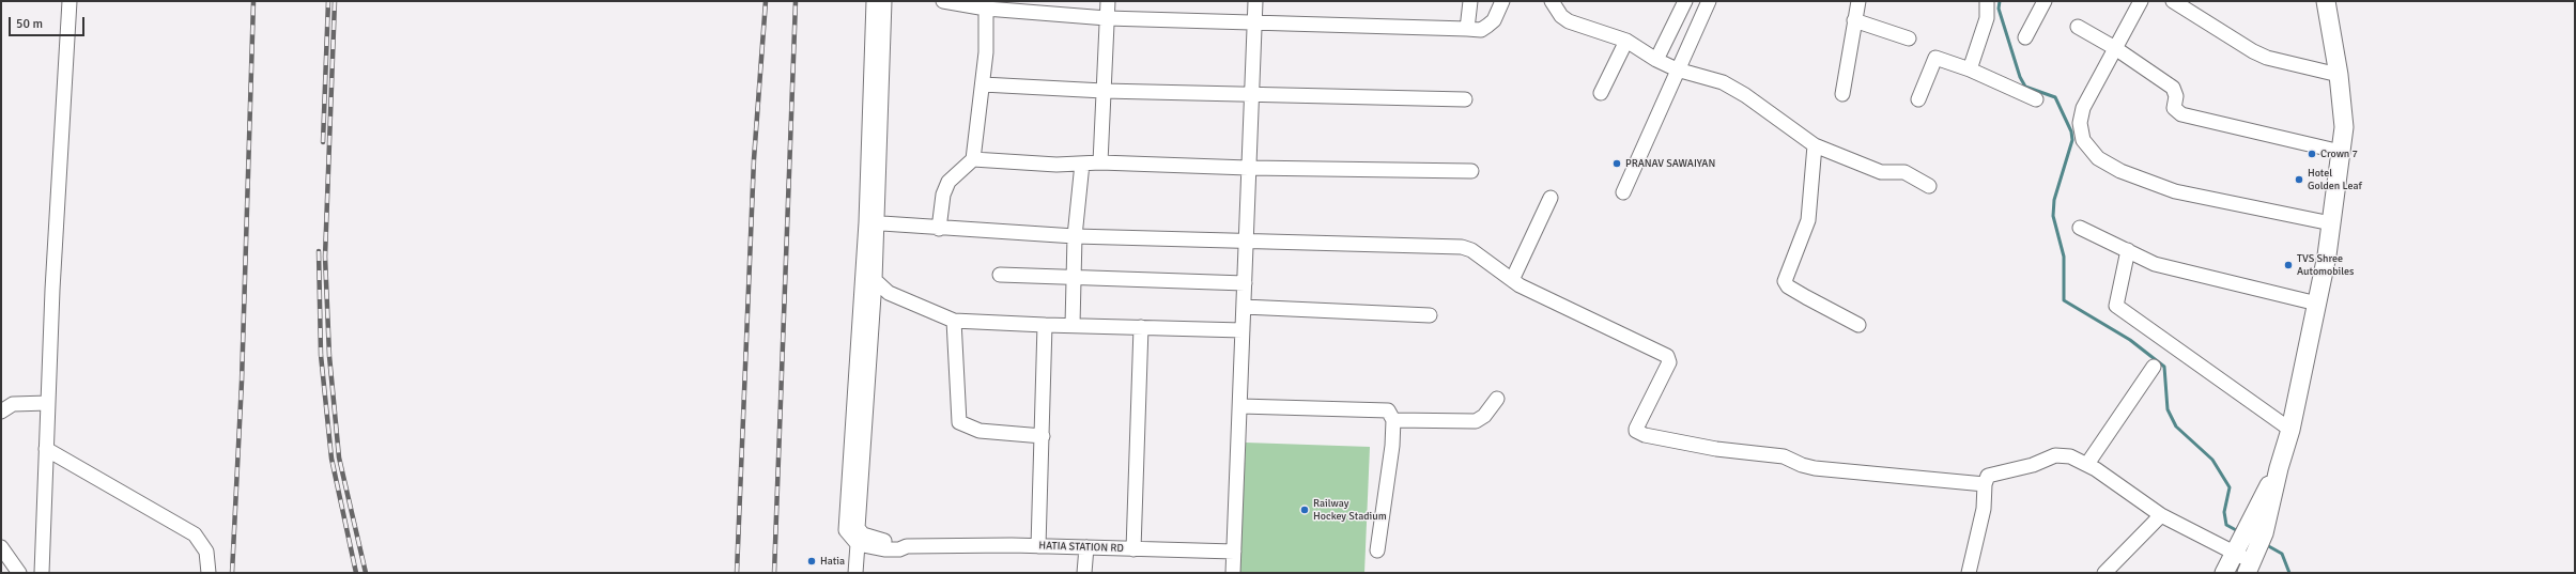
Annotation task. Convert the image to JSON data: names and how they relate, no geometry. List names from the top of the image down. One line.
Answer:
{"streets":{"street":["HATIA STATION RD"]},"places":["Crown 7","PRANAV SAWAIYAN","Hotel Golden Leaf","TVS Shree Automobiles","Railway Hockey Stadium","Hatia"],"scale_bar":"50 m"}
